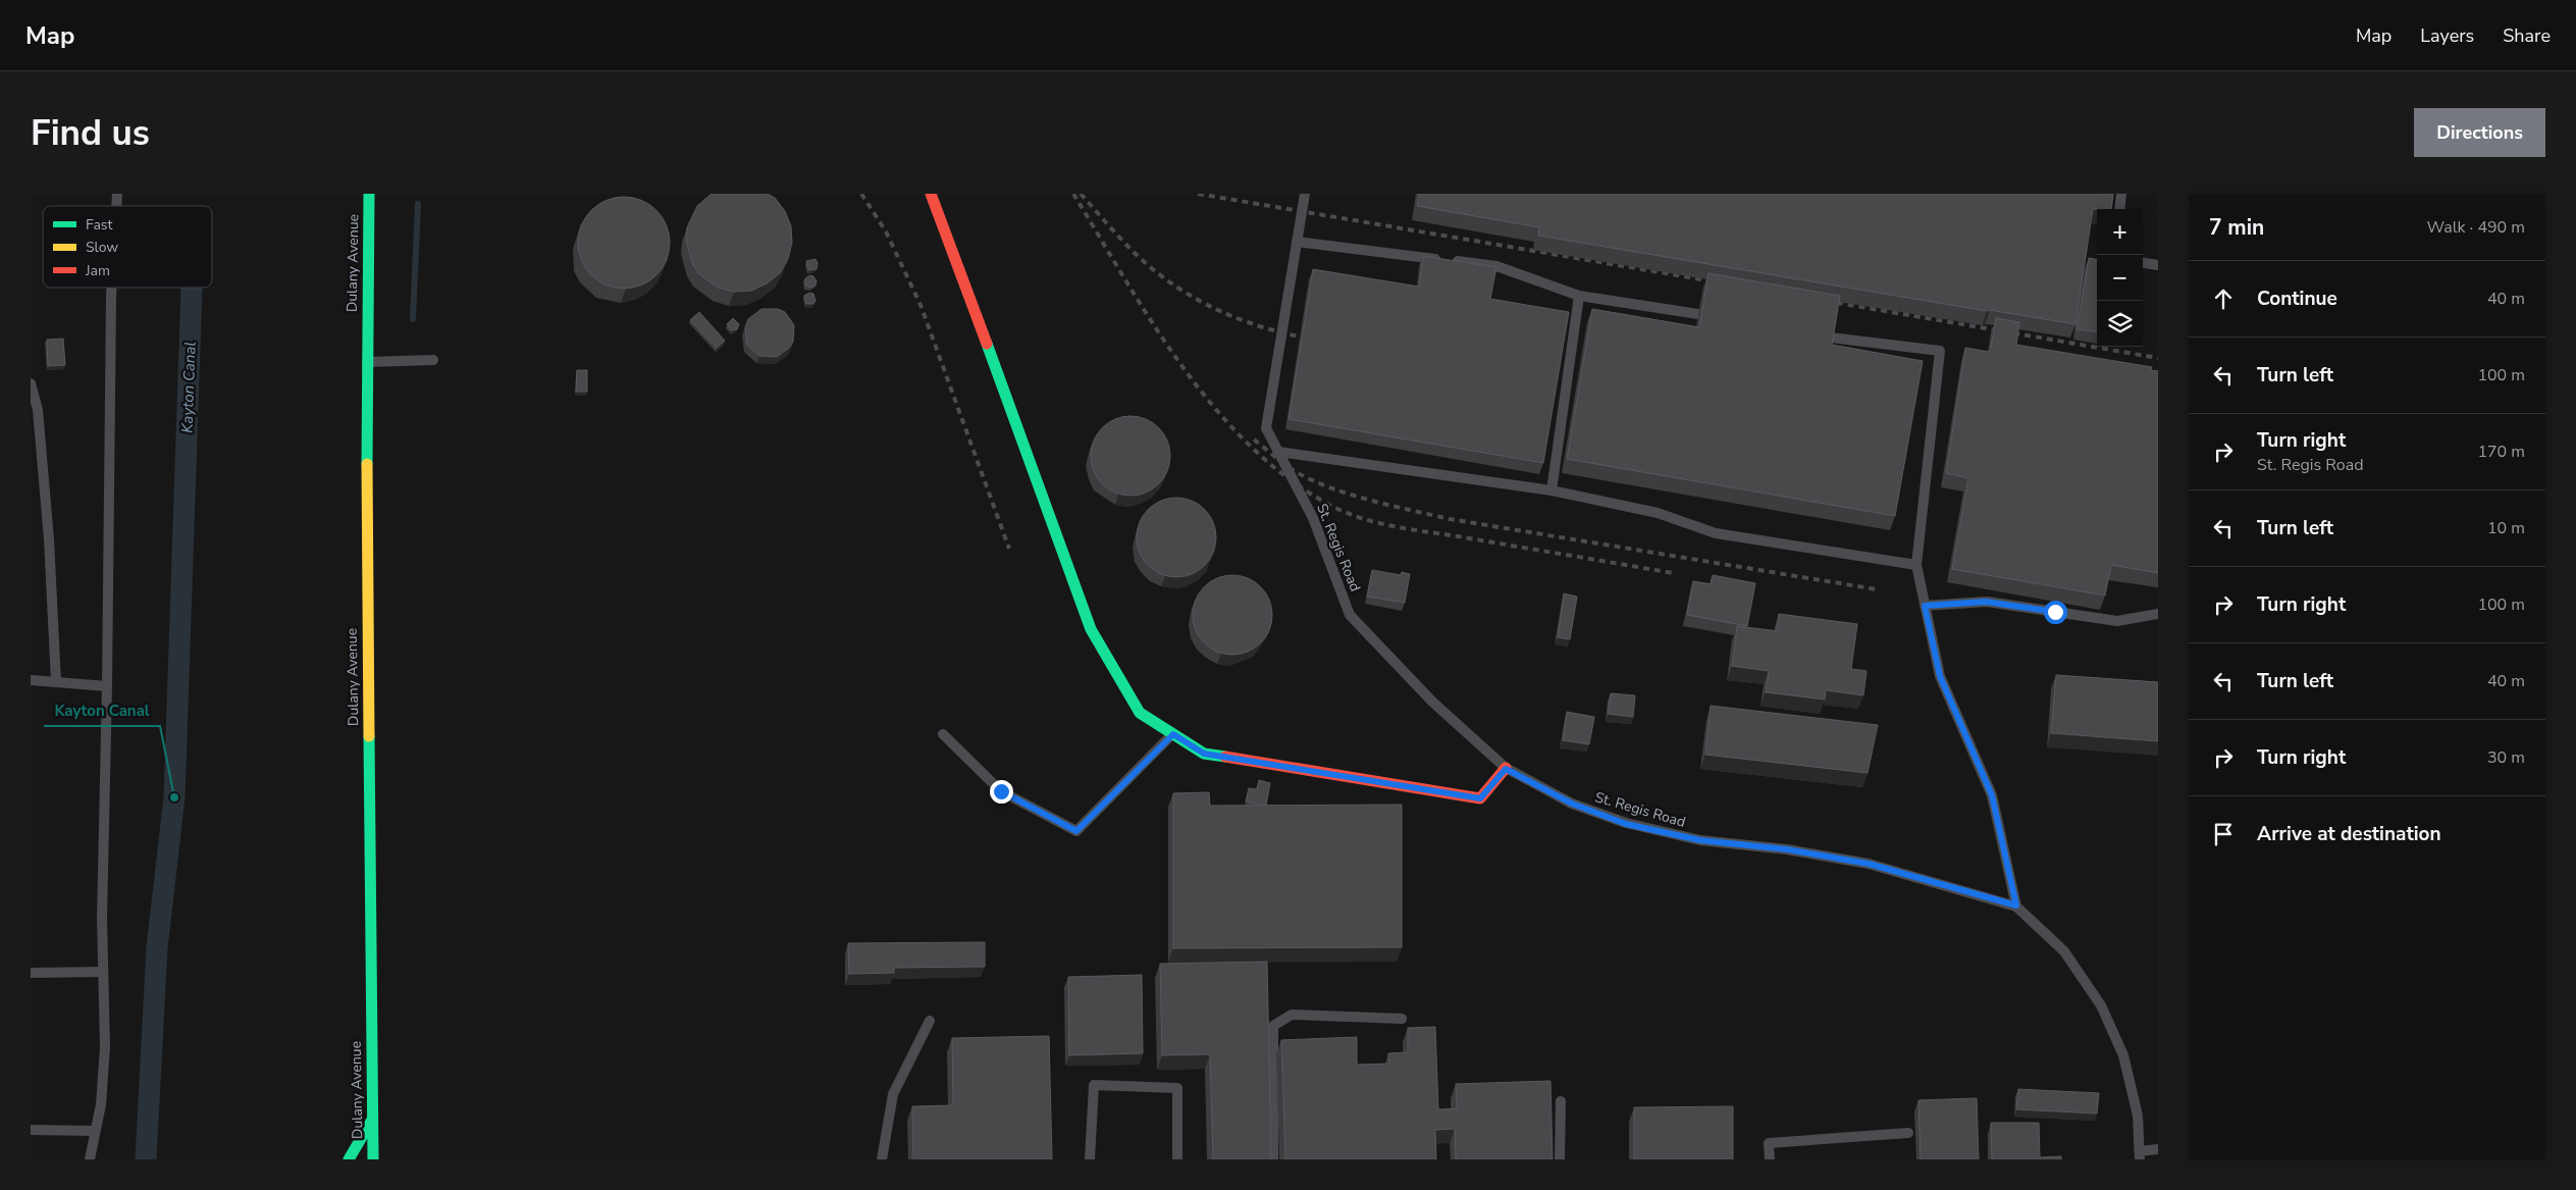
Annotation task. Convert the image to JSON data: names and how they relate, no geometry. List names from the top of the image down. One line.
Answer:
{"streets":{"street":["Dulany Avenue"],"lane":["St. Regis Road"]},"water":["Kayton Canal"],"places":["Kayton Canal"],"legend":["Fast","Slow","Jam"],"page":{"header":"Map","nav":["Map","Layers","Share"],"buttons":"Directions","title":"Find us","heading":["7 min","Walk · 490 m"],"map_buttons":["+","−"],"list":[["Continue","40 m"],["Turn left","100 m"],["Turn right","St. Regis Road","170 m"],["Turn left","10 m"],["Turn right","100 m"],["Turn left","40 m"],["Turn right","30 m"],"Arrive at destination"]}}
